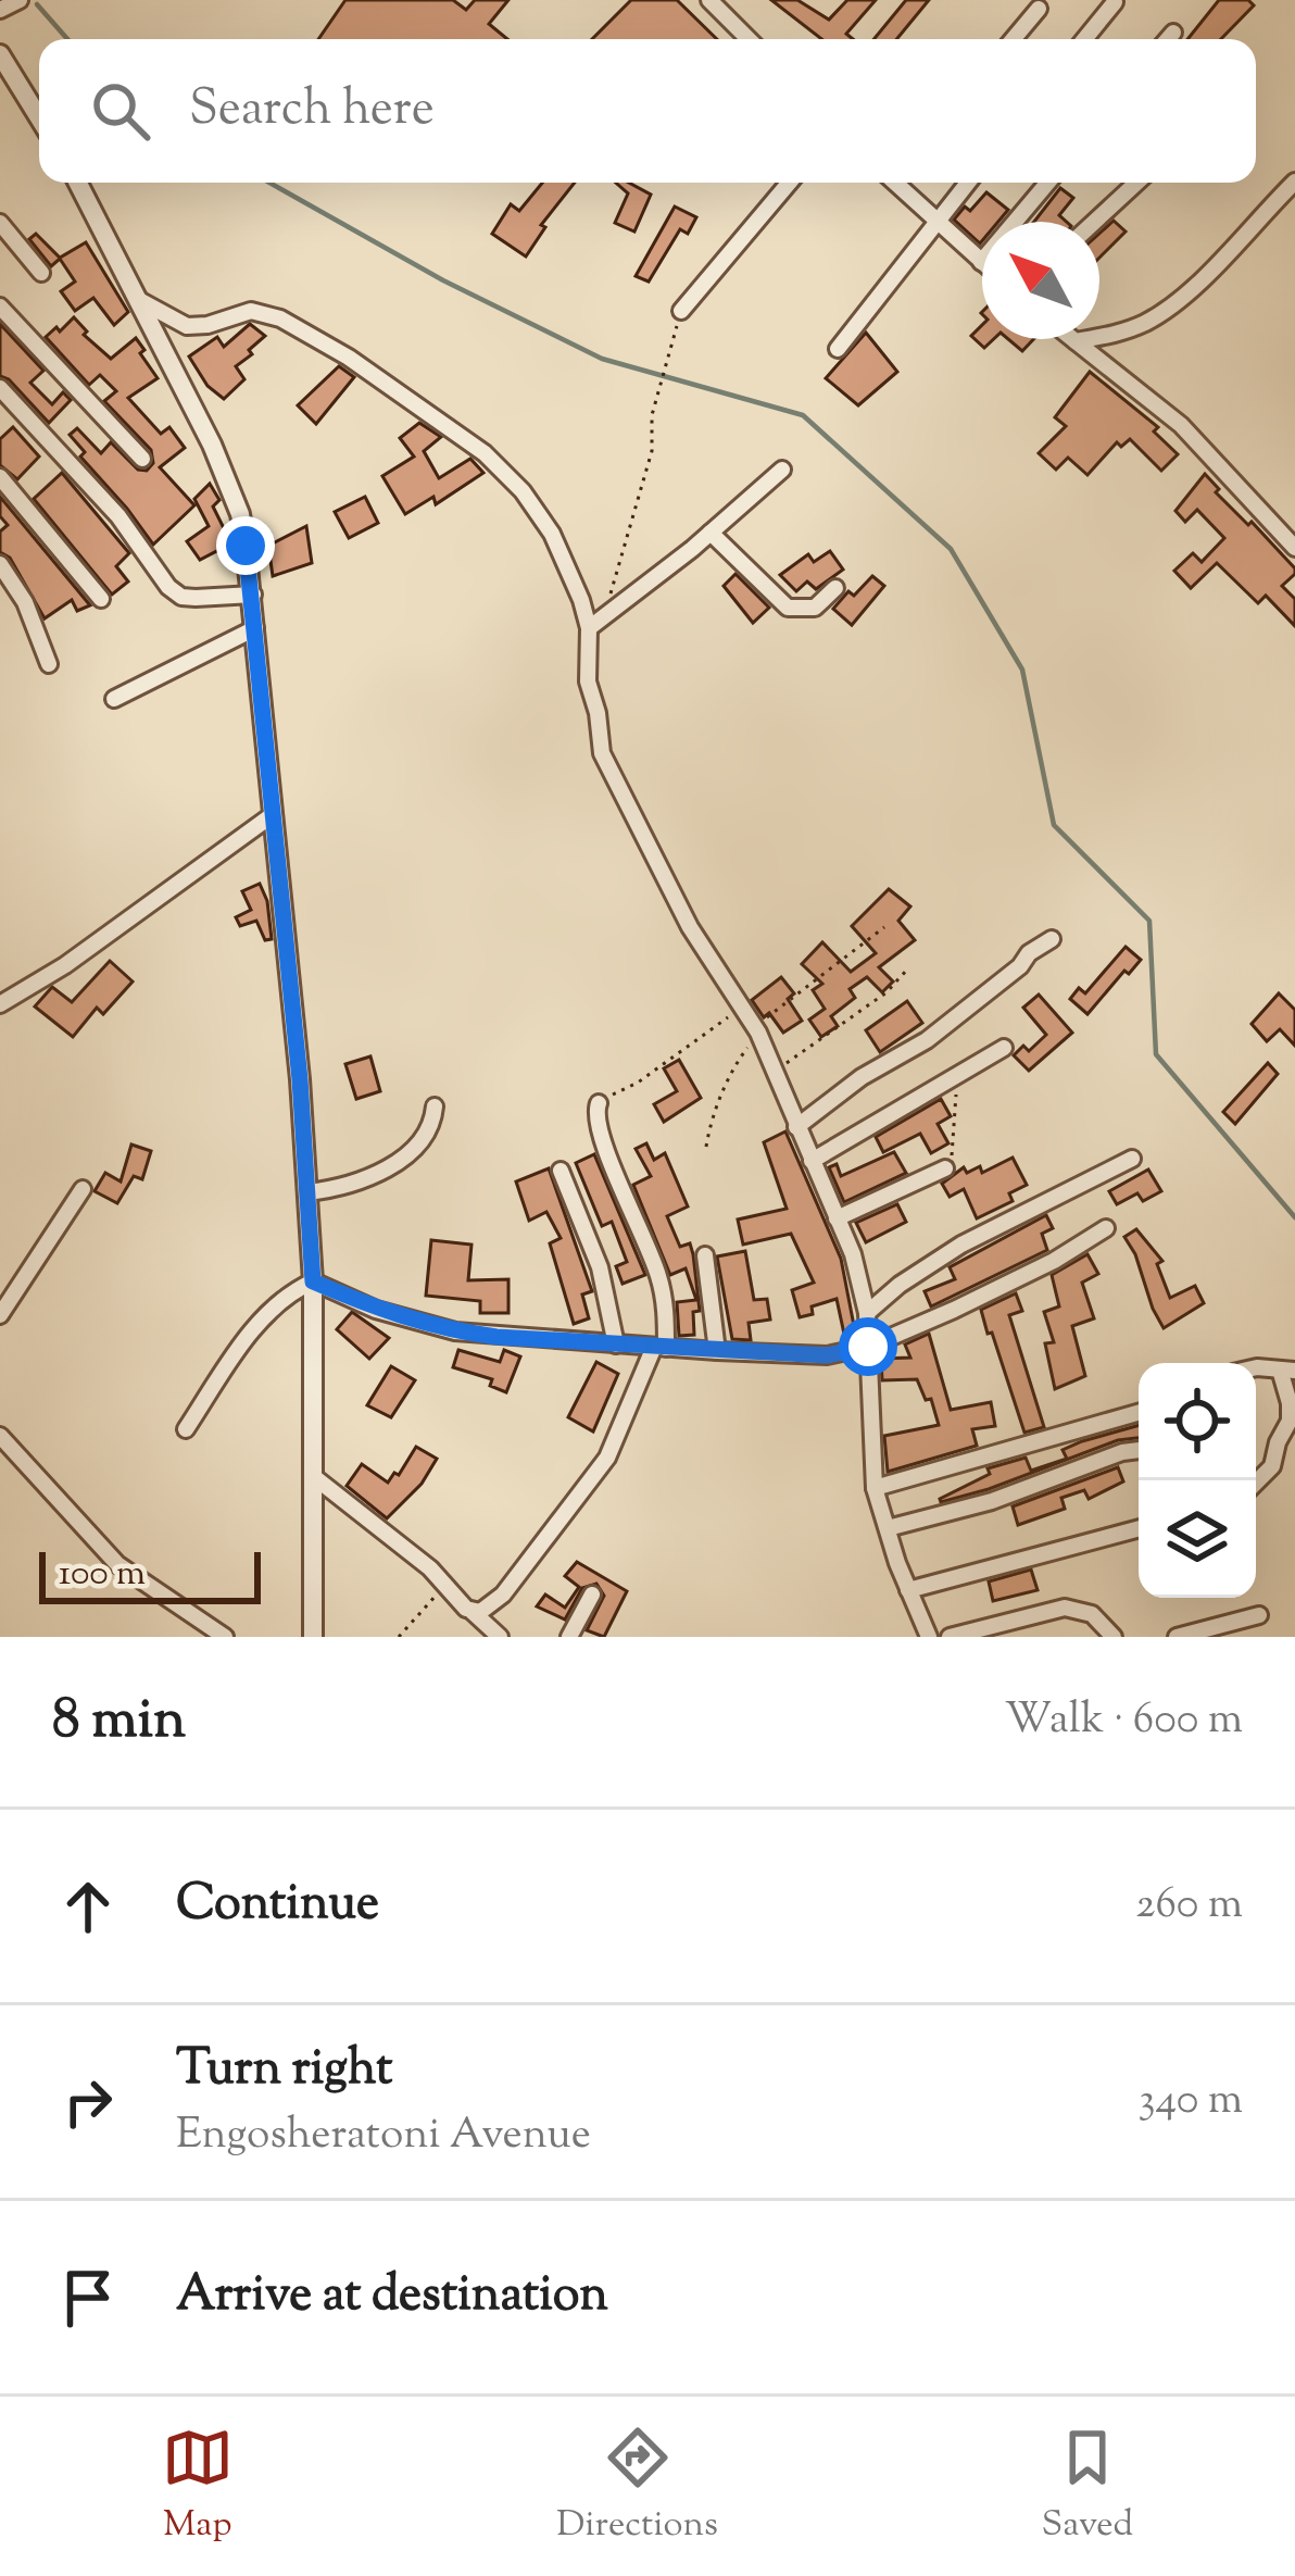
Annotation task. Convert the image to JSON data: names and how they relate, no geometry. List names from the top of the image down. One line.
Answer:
{"scale_bar":"100 m","north":"top left","page":{"search":"Search here","scale":"100 m","heading":["8 min","Walk · 600 m"],"list":[["Continue","260 m"],["Turn right","Engosheratoni Avenue","340 m"],"Arrive at destination"],"nav":["Map","Directions","Saved"]}}
